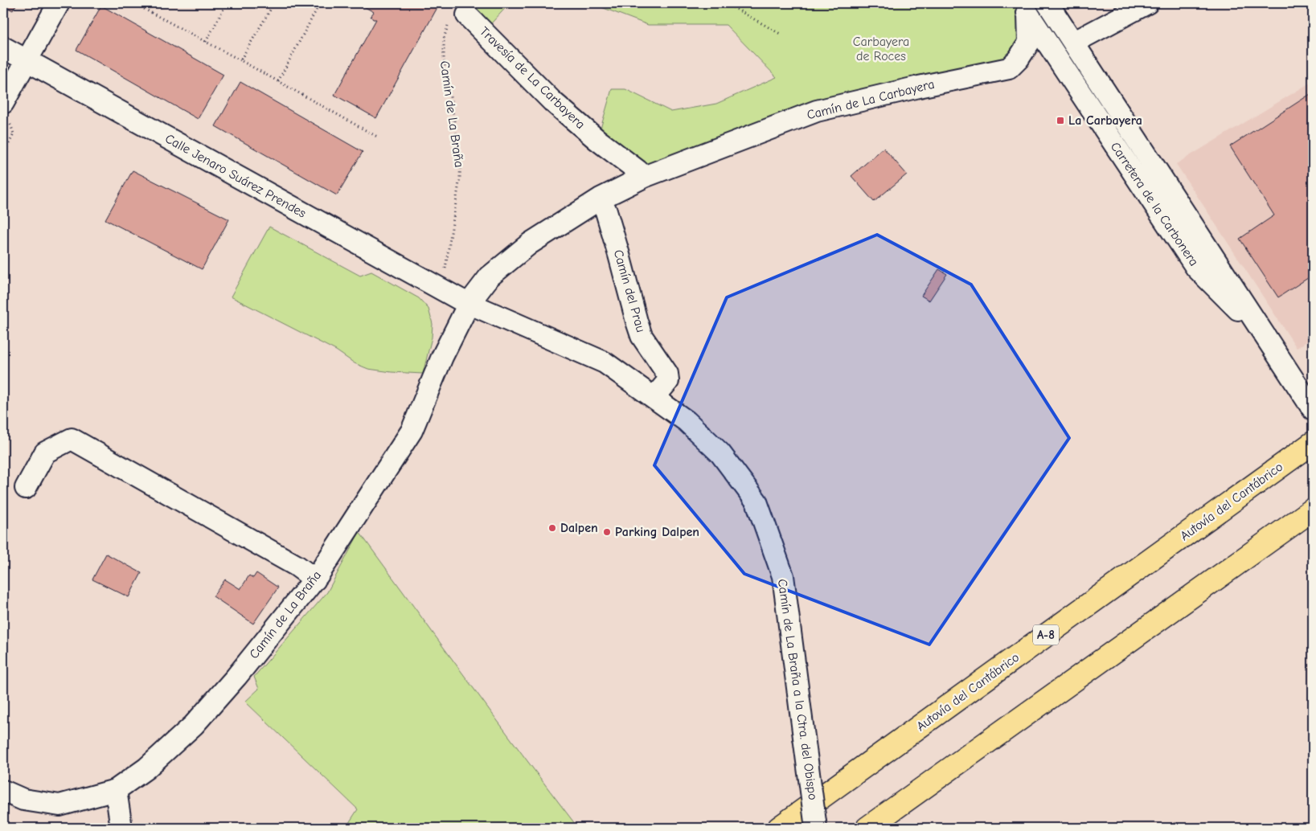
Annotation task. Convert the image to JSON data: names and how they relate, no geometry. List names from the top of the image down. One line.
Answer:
{"streets":{"highway":["Autovía del Cantábrico","A-8"],"street":["Travesía de La Carbayera","Camín de La Carbayera","Camín de La Braña","Calle Jenaro Suárez Prendes","Carretera de la Carbonera","Camín del Prau","Camín de La Braña a la Ctra. del Obispo"]},"crossings":[["Travesía de La Carbayera","Camín de La Carbayera"],["Travesía de La Carbayera","Camín de La Braña"],["Camín de La Carbayera","Camín de La Braña"],["Camín de La Carbayera","Carretera de la Carbonera"],["Camín de La Carbayera","Camín del Prau"],["Camín de La Braña","Calle Jenaro Suárez Prendes"],["Camín de La Braña","Camín del Prau"],["Camín de La Braña","Camín de La Braña a la Ctra. del Obispo"],["Calle Jenaro Suárez Prendes","Camín de La Braña a la Ctra. del Obispo"],["Camín del Prau","Camín de La Braña a la Ctra. del Obispo"]],"parks":["Carbayera de Roces"],"places":{"transit":["La Carbayera"],"other":["Dalpen","Parking Dalpen"]}}
